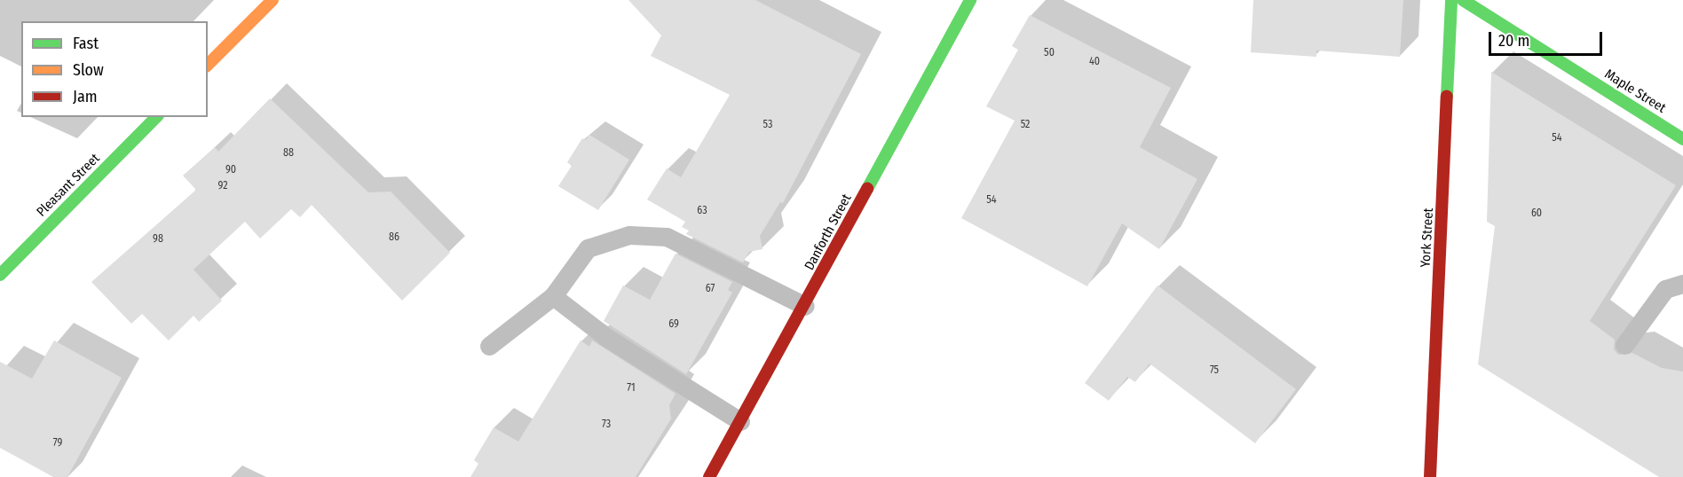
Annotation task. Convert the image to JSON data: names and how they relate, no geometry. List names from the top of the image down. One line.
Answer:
{"streets":{"street":["Maple Street","Pleasant Street","Danforth Street","York Street"]},"house_numbers":["50","40","53","52","54","88","90","92","54","63","60","86","98","67","69","75","71","73","79"],"legend":["Fast","Slow","Jam"],"scale_bar":"20 m"}
